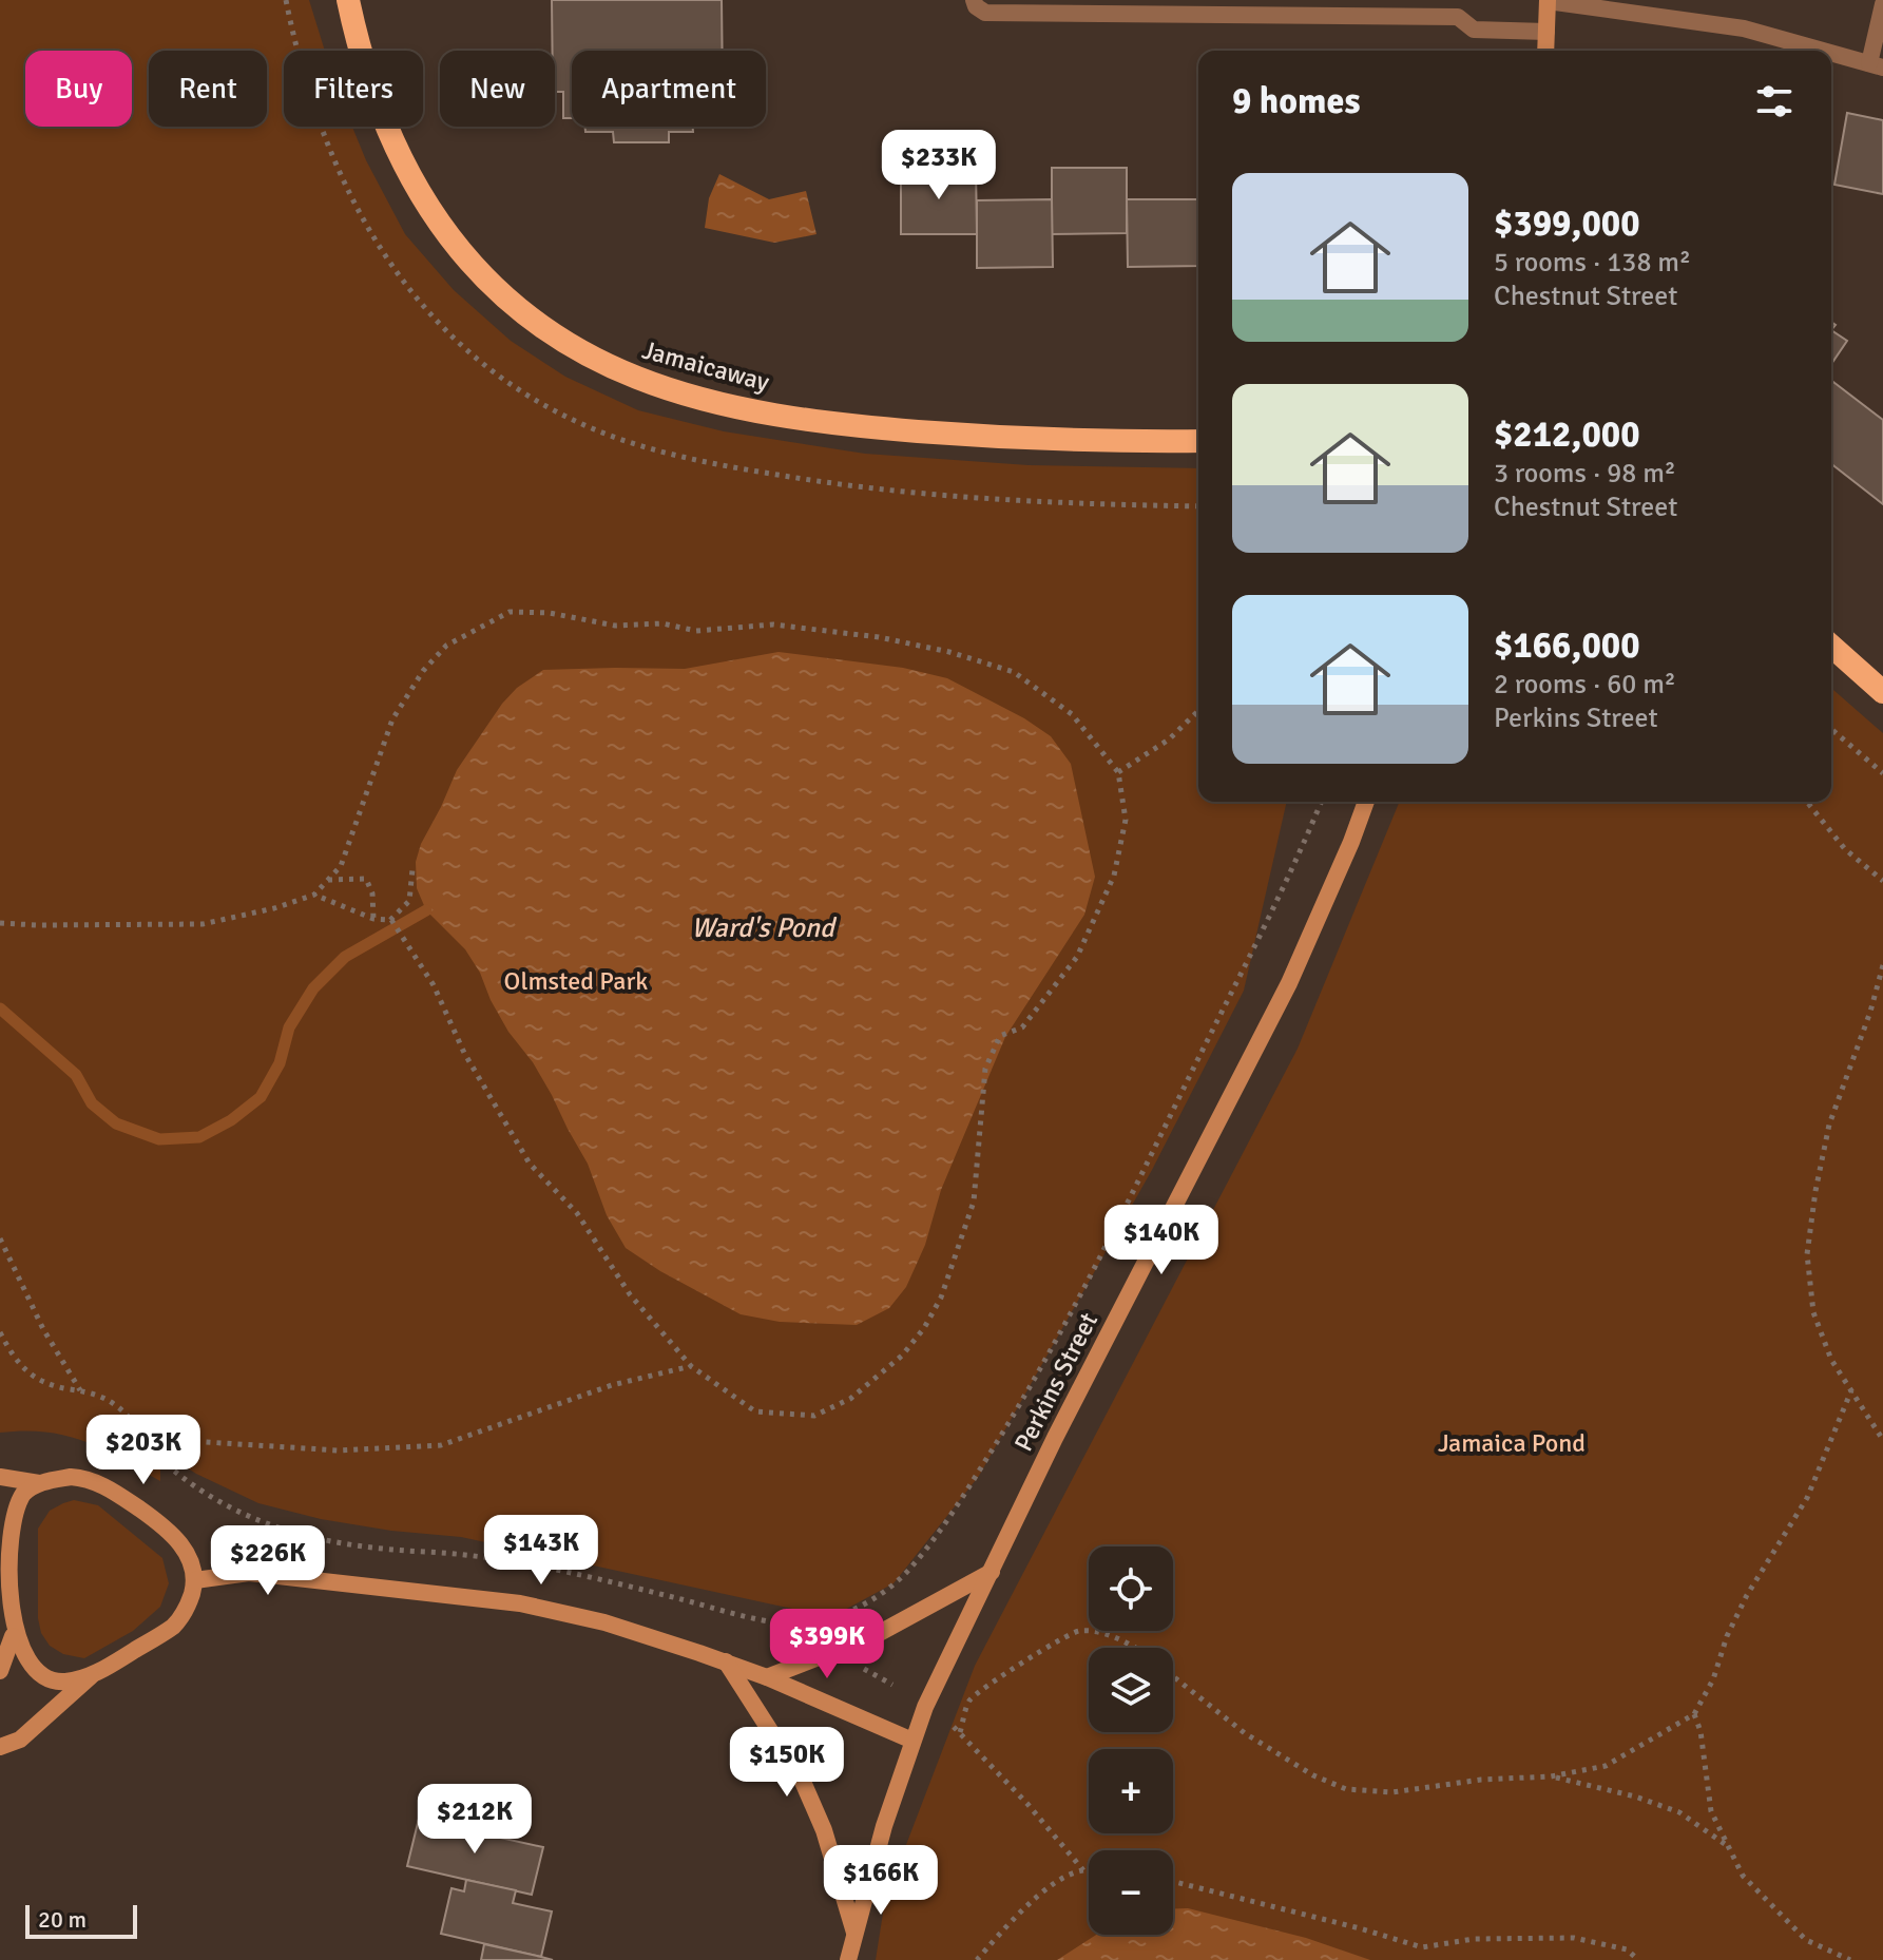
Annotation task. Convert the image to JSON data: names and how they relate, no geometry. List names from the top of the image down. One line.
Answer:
{"streets":{"highway":["Jamaicaway"],"main road":["Perkins Street"]},"water":["Ward's Pond"],"parks":["Olmsted Park","Jamaica Pond"],"scale_bar":"20 m","page":{"chip":["Buy","Rent","Filters","New","Apartment"],"heading":"9 homes","price":["$233K","$140K","$203K","$143K","$226K","$399K","$150K","$212K","$166K"],"list":[{"name":"$399,000","note":"5 rooms · 138 m² · Chestnut Street"},{"name":"$212,000","note":"3 rooms · 98 m² · Chestnut Street"},{"name":"$166,000","note":"2 rooms · 60 m² · Perkins Street"}],"map_buttons":["+","−"],"scale":"20 m"}}
